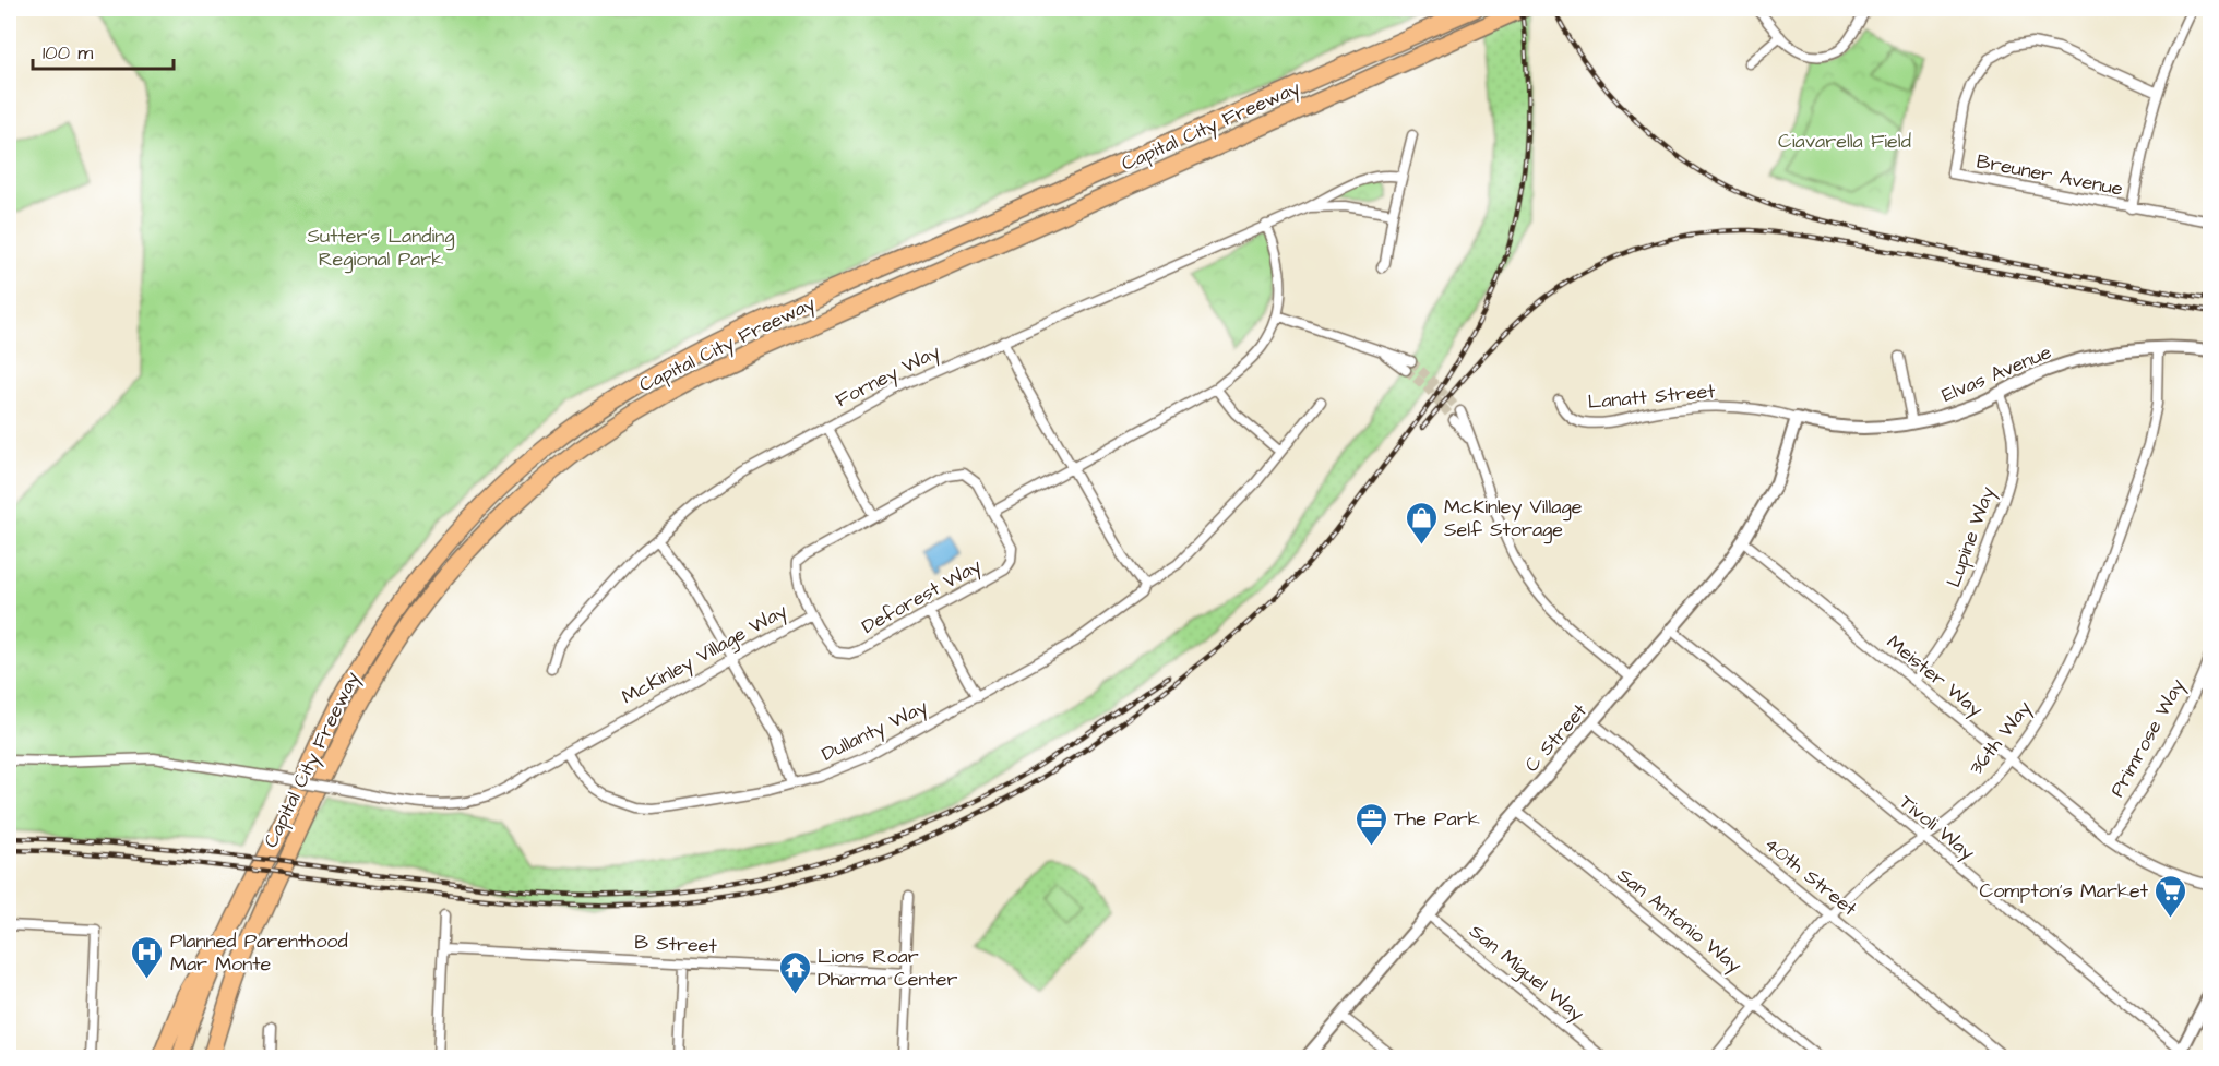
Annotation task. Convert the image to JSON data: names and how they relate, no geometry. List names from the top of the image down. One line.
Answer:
{"streets":{"highway":["Capital City Freeway"],"street":["Breuner Avenue","Elvas Avenue","Forney Way","Lanatt Street","Lupine Way","Deforest Way","McKinley Village Way","Meister Way","Dullanty Way","C Street","36th Way","Primrose Way","Tivoli Way","40th Street","San Antonio Way","B Street","San Miguel Way"]},"crossings":[["Elvas Avenue","Lanatt Street"],["Elvas Avenue","Lupine Way"],["Elvas Avenue","C Street"],["Elvas Avenue","36th Way"],["Lanatt Street","C Street"],["Lupine Way","Meister Way"],["Deforest Way","McKinley Village Way"],["McKinley Village Way","Dullanty Way"],["Meister Way","C Street"],["Meister Way","36th Way"],["Meister Way","Primrose Way"],["C Street","Tivoli Way"],["C Street","40th Street"],["C Street","San Antonio Way"],["C Street","San Miguel Way"],["36th Way","Tivoli Way"],["36th Way","40th Street"],["36th Way","San Antonio Way"]],"parks":["Ciavarella Field","Sutter's Landing Regional Park"],"places":{"shop":["McKinley Village Self Storage"],"office":["The Park"],"supermarket":["Compton's Market"],"hospital":["Planned Parenthood Mar Monte"],"temple":["Lions Roar Dharma Center"]},"scale_bar":"100 m"}
